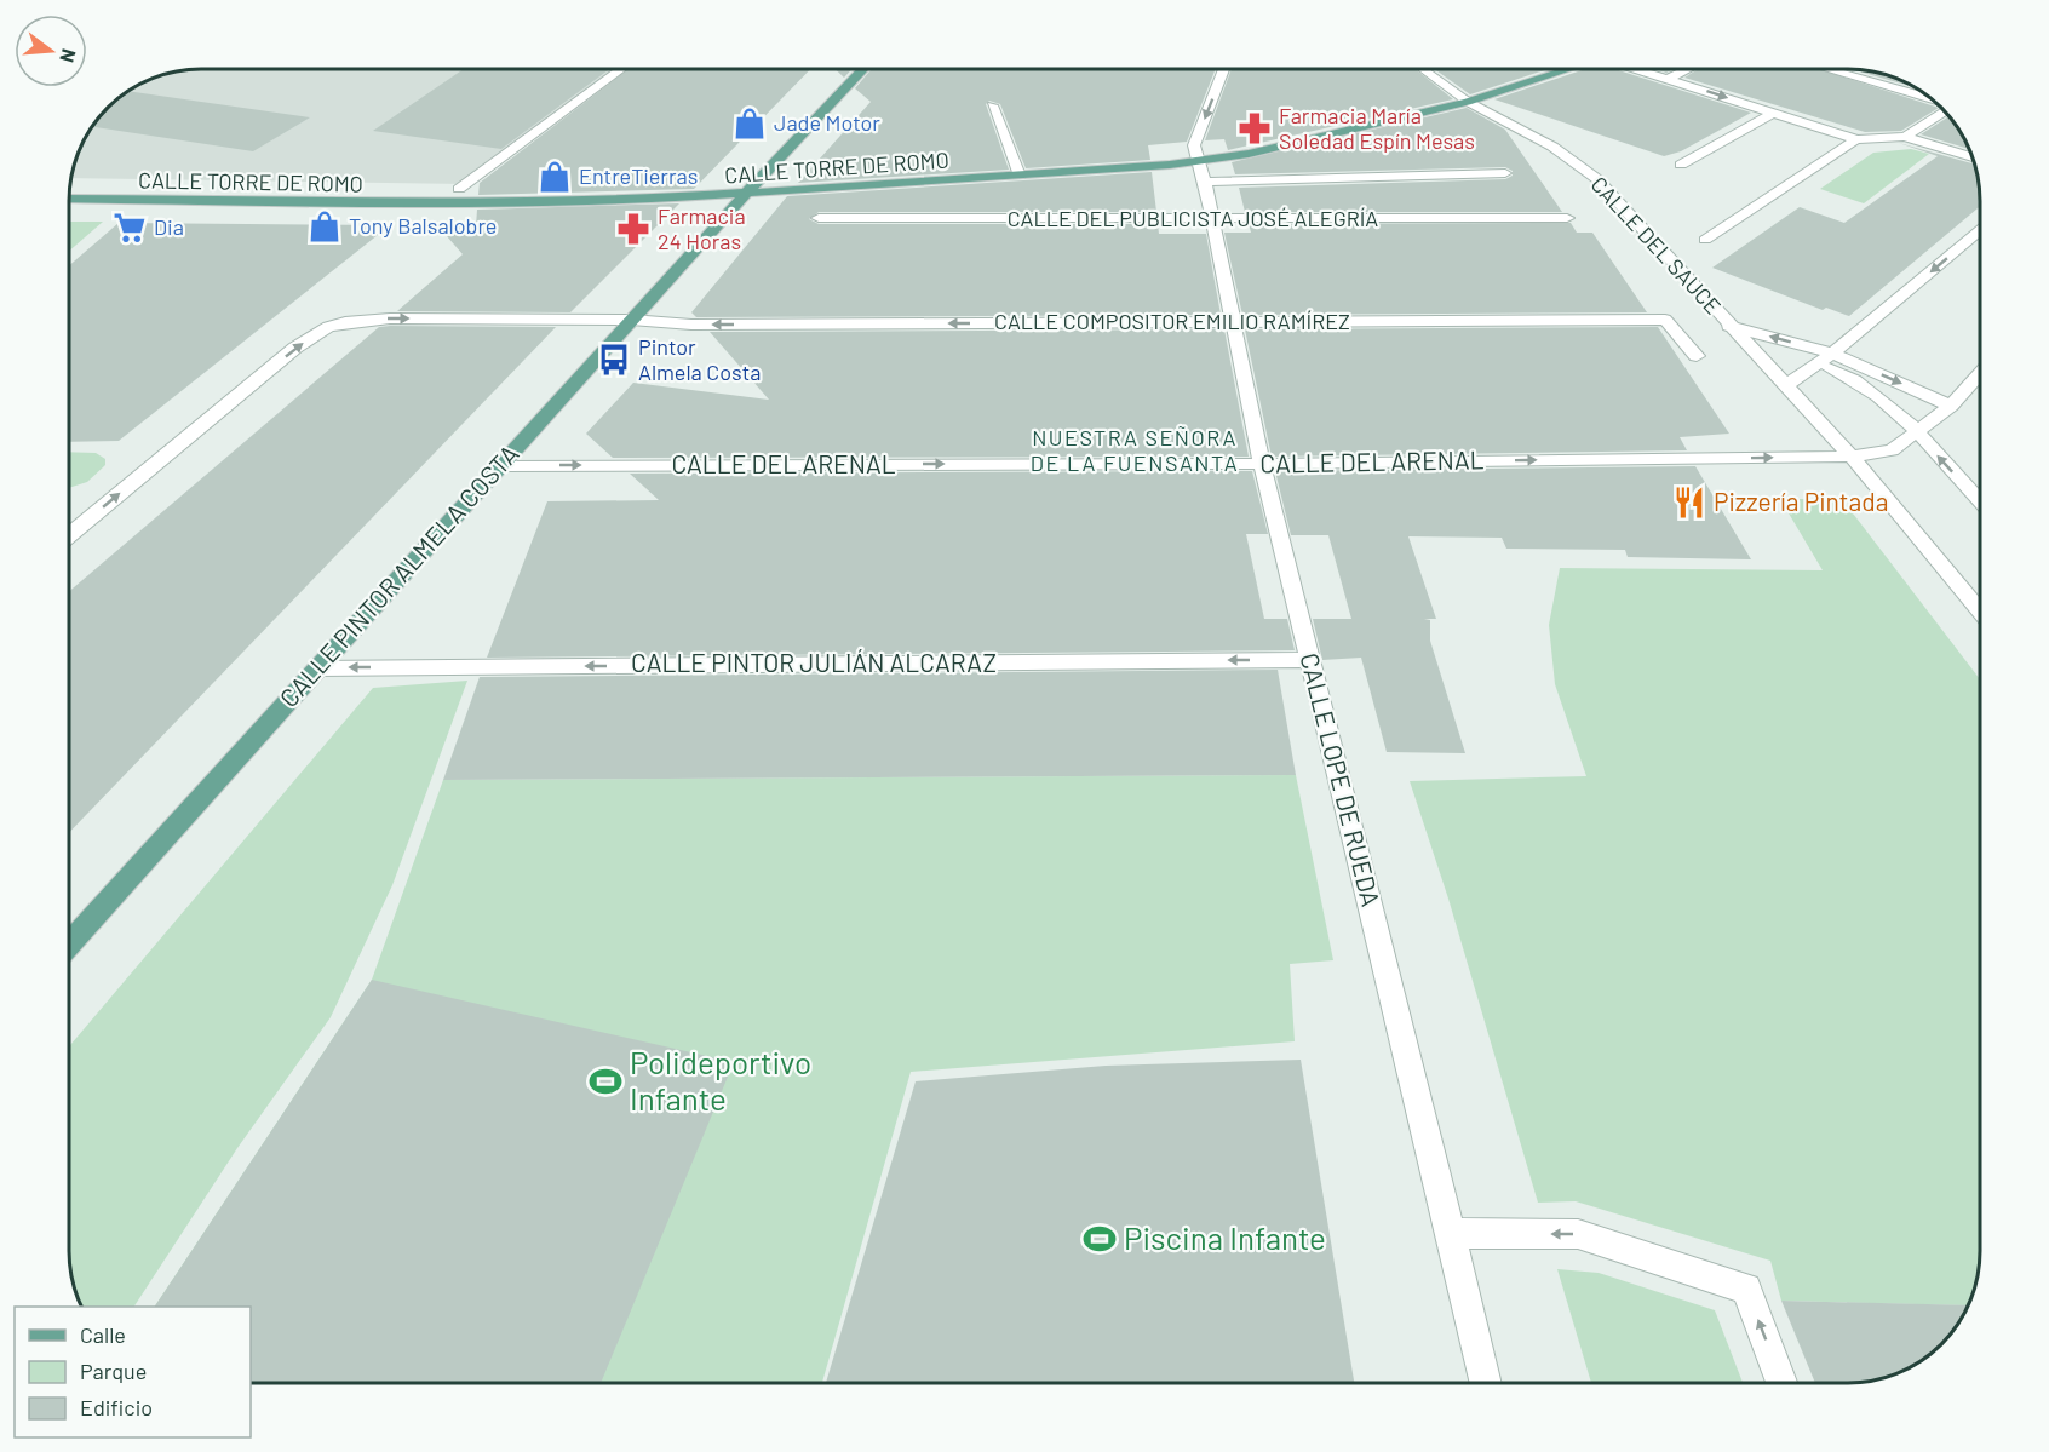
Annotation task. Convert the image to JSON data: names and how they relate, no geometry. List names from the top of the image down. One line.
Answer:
{"streets":{"main road":["CALLE TORRE DE ROMO","CALLE PINTOR ALMELA COSTA"],"street":["CALLE DEL PUBLICISTA JOSÉ ALEGRÍA","CALLE DEL SAUCE","CALLE COMPOSITOR EMILIO RAMÍREZ","CALLE DEL ARENAL","CALLE PINTOR JULIÁN ALCARAZ","CALLE LOPE DE RUEDA"]},"crossings":[["CALLE TORRE DE ROMO","CALLE DEL SAUCE"],["CALLE TORRE DE ROMO","CALLE PINTOR ALMELA COSTA"],["CALLE TORRE DE ROMO","CALLE LOPE DE RUEDA"],["CALLE DEL PUBLICISTA JOSÉ ALEGRÍA","CALLE LOPE DE RUEDA"],["CALLE DEL SAUCE","CALLE DEL ARENAL"],["CALLE COMPOSITOR EMILIO RAMÍREZ","CALLE PINTOR ALMELA COSTA"],["CALLE COMPOSITOR EMILIO RAMÍREZ","CALLE LOPE DE RUEDA"],["CALLE DEL ARENAL","CALLE PINTOR ALMELA COSTA"],["CALLE DEL ARENAL","CALLE LOPE DE RUEDA"],["CALLE PINTOR ALMELA COSTA","CALLE PINTOR JULIÁN ALCARAZ"],["CALLE PINTOR JULIÁN ALCARAZ","CALLE LOPE DE RUEDA"]],"one_way":["CALLE DEL ARENAL","CALLE PINTOR JULIÁN ALCARAZ"],"districts":["NUESTRA SEÑORA DE LA FUENSANTA"],"places":{"shop":["Jade Motor","EntreTierras","Tony Balsalobre"],"pharmacy":["Farmacia María Soledad Espín Mesas","Farmacia 24 Horas"],"supermarket":["Dia"],"bus stop":["Pintor Almela Costa"],"restaurant":["Pizzería Pintada"],"sports":["Polideportivo Infante","Piscina Infante"]},"legend":["Calle","Parque","Edificio"],"north":"right"}
